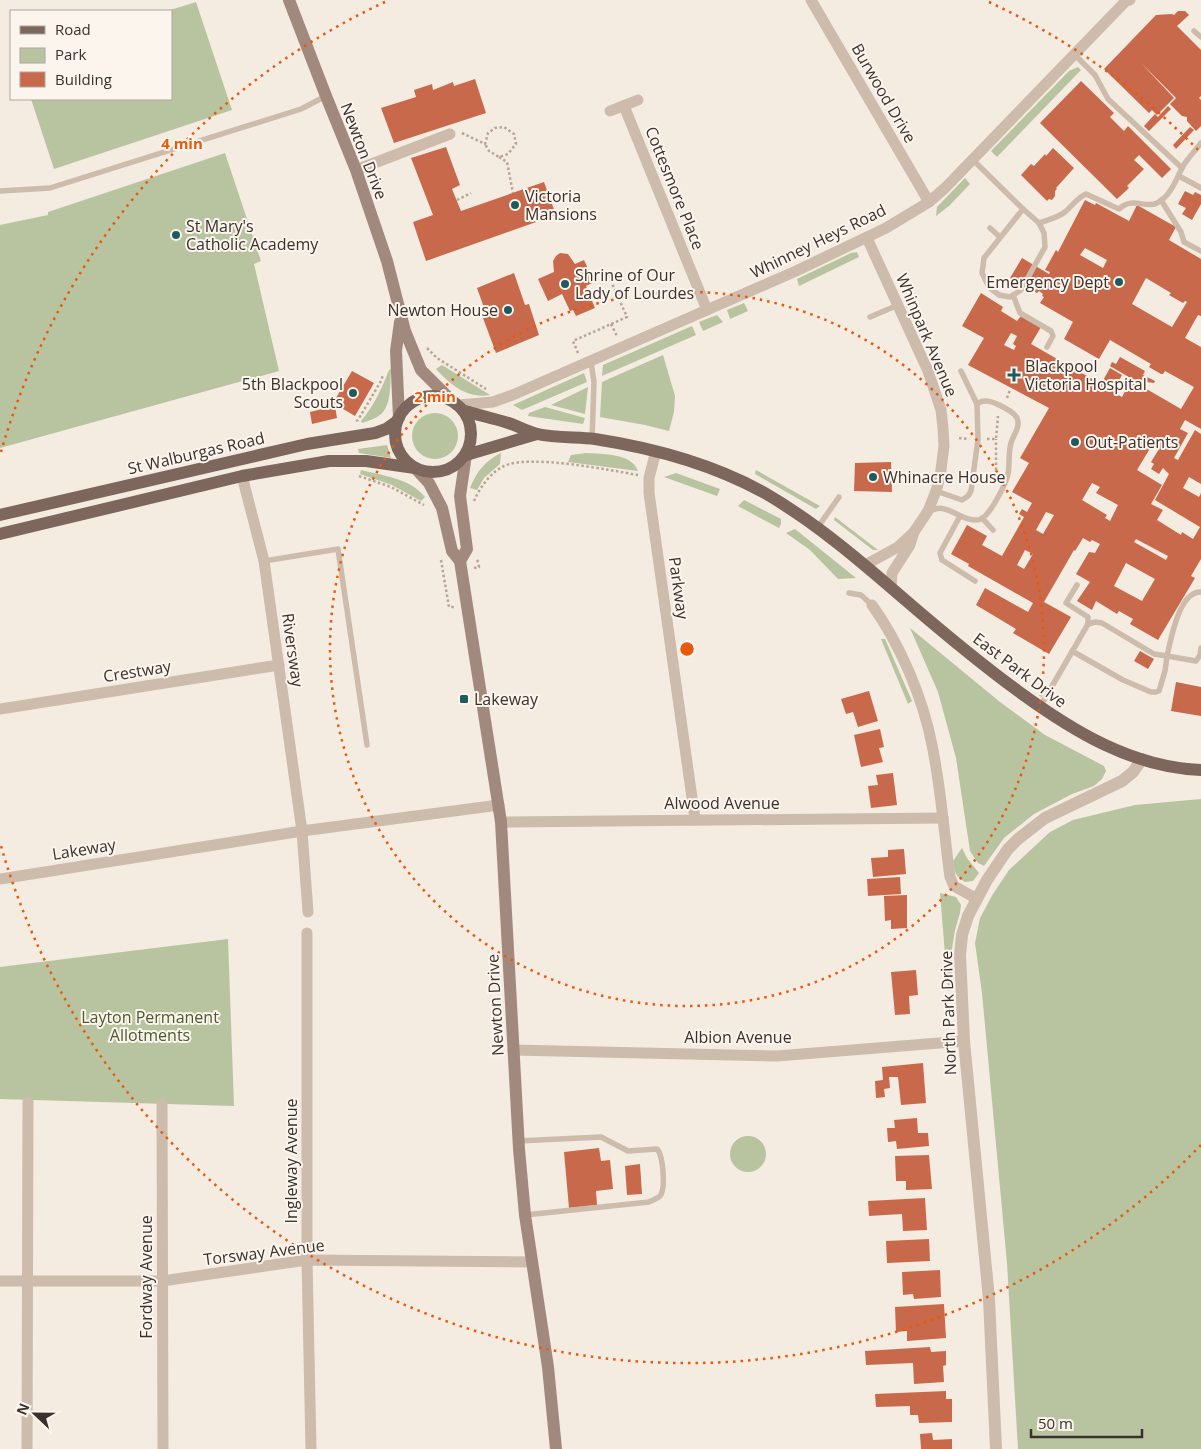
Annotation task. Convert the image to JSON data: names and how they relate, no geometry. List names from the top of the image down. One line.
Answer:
{"streets":{"main road":["Newton Drive","St Walburgas Road","East Park Drive"],"street":["Burwood Drive","Cottesmore Place","Whinney Heys Road","Whinpark Avenue","Parkway","Riversway","Crestway","Alwood Avenue","Lakeway","North Park Drive","Albion Avenue","Ingleway Avenue","Torsway Avenue","Fordway Avenue"]},"crossings":[["Burwood Drive","Whinney Heys Road"],["Newton Drive","Whinney Heys Road"],["Newton Drive","St Walburgas Road"],["Newton Drive","Alwood Avenue"],["Newton Drive","Lakeway"],["Newton Drive","Albion Avenue"],["Newton Drive","Torsway Avenue"],["Cottesmore Place","Whinney Heys Road"],["Whinney Heys Road","Whinpark Avenue"],["Whinney Heys Road","St Walburgas Road"],["Whinpark Avenue","East Park Drive"],["St Walburgas Road","Riversway"],["Parkway","Alwood Avenue"],["Riversway","Crestway"],["Riversway","Lakeway"],["North Park Drive","Albion Avenue"],["Ingleway Avenue","Torsway Avenue"],["Torsway Avenue","Fordway Avenue"]],"parks":["Layton Permanent Allotments"],"places":{"other":["Victoria Mansions","St Mary's Catholic Academy","Emergency Dept","Shrine of Our Lady of Lourdes","Newton House","5th Blackpool Scouts","Out-Patients","Whinacre House"],"health":["Blackpool Victoria Hospital"],"transit":["Lakeway"]},"legend":["Road","Park","Building"],"scale_bar":"50 m","north":"left","rings":["4 min","2 min"]}
